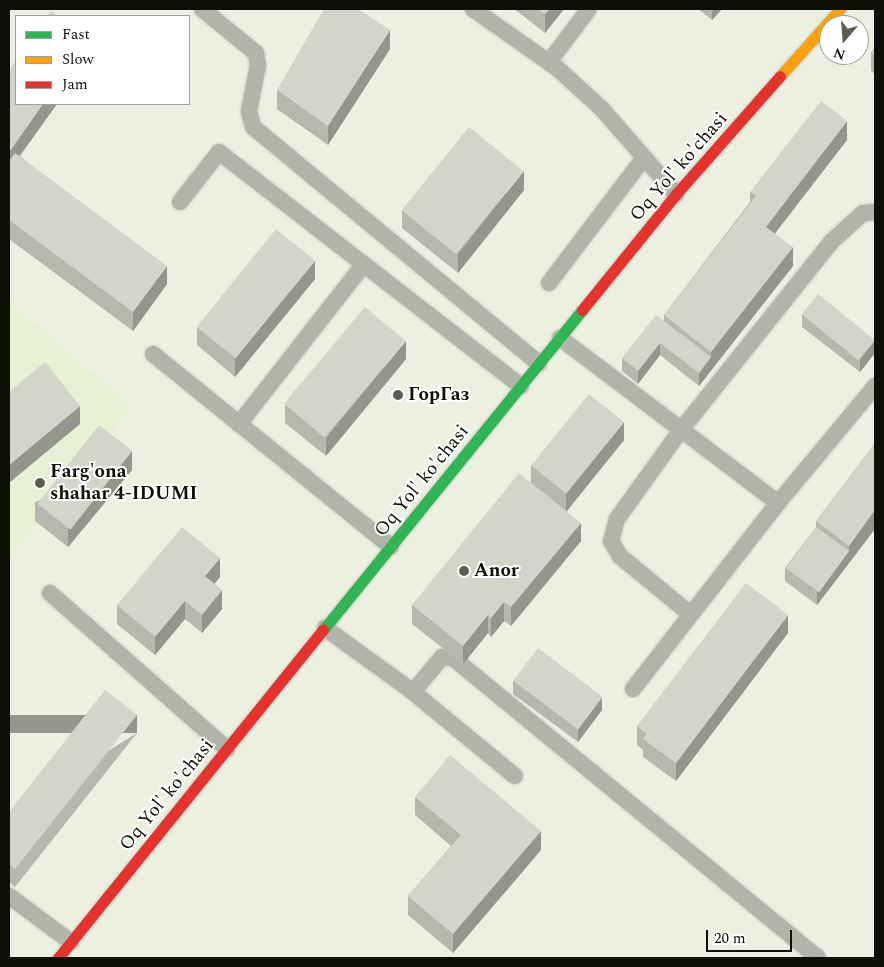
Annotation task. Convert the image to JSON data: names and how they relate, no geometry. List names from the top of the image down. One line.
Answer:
{"streets":{"street":["Oq Yol' ko'chasi"]},"places":["ГорГаз","Farg'ona shahar 4-IDUMI","Anor"],"legend":["Fast","Slow","Jam"],"scale_bar":"20 m","north":"bottom"}
